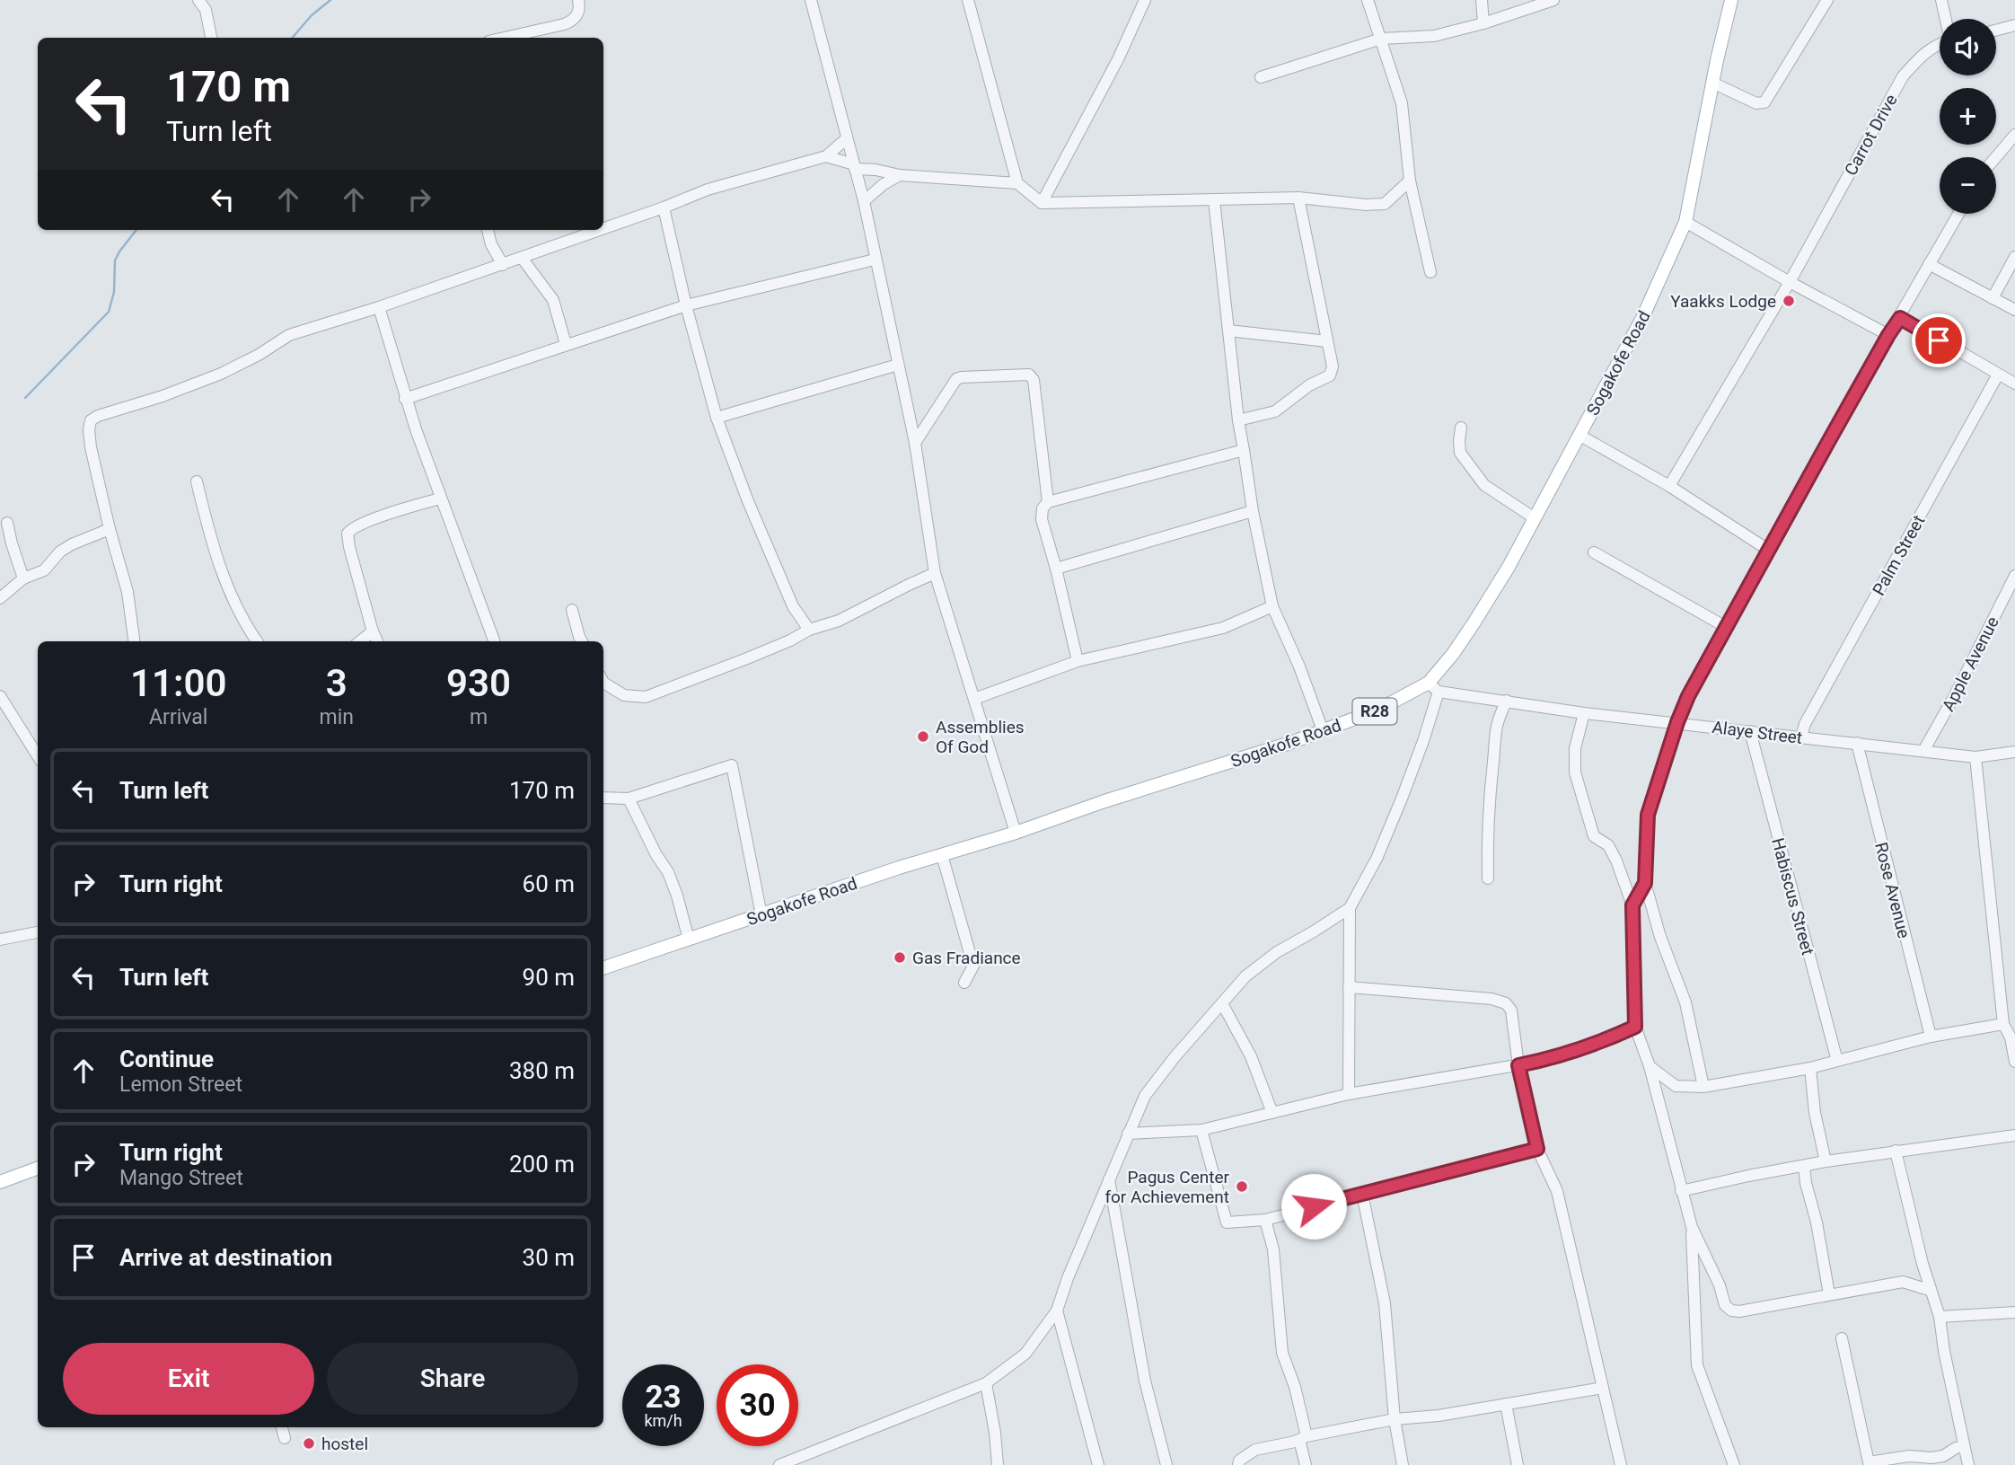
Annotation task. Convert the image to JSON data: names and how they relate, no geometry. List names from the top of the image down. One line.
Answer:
{"streets":{"main road":["Sogakofe Road","R28"],"street":["Carrot Drive","Palm Street","Apple Avenue","Alaye Street","Rose Avenue","Habiscus Street"]},"crossings":[["Palm Street","Alaye Street"],["Apple Avenue","Alaye Street"],["Alaye Street","Rose Avenue"],["Alaye Street","Habiscus Street"]],"places":["Yaakks Lodge","Assemblies Of God","Gas Fradiance","Pagus Center for Achievement","hostel"],"page":{"map_buttons":["+","−"],"turn":["170 m","Turn left"],"eta":["11:00","Arrival","3","min","930","m"],"list":[{"name":"Turn left","value":"170 m"},{"name":"Turn right","value":"60 m"},{"name":"Turn left","value":"90 m"},{"name":"Continue","note":"Lemon Street","value":"380 m"},{"name":"Turn right","note":"Mango Street","value":"200 m"},{"name":"Arrive at destination","value":"30 m"}],"buttons":["Exit","Share"],"speed":"23 km/h","limit":"30"}}
